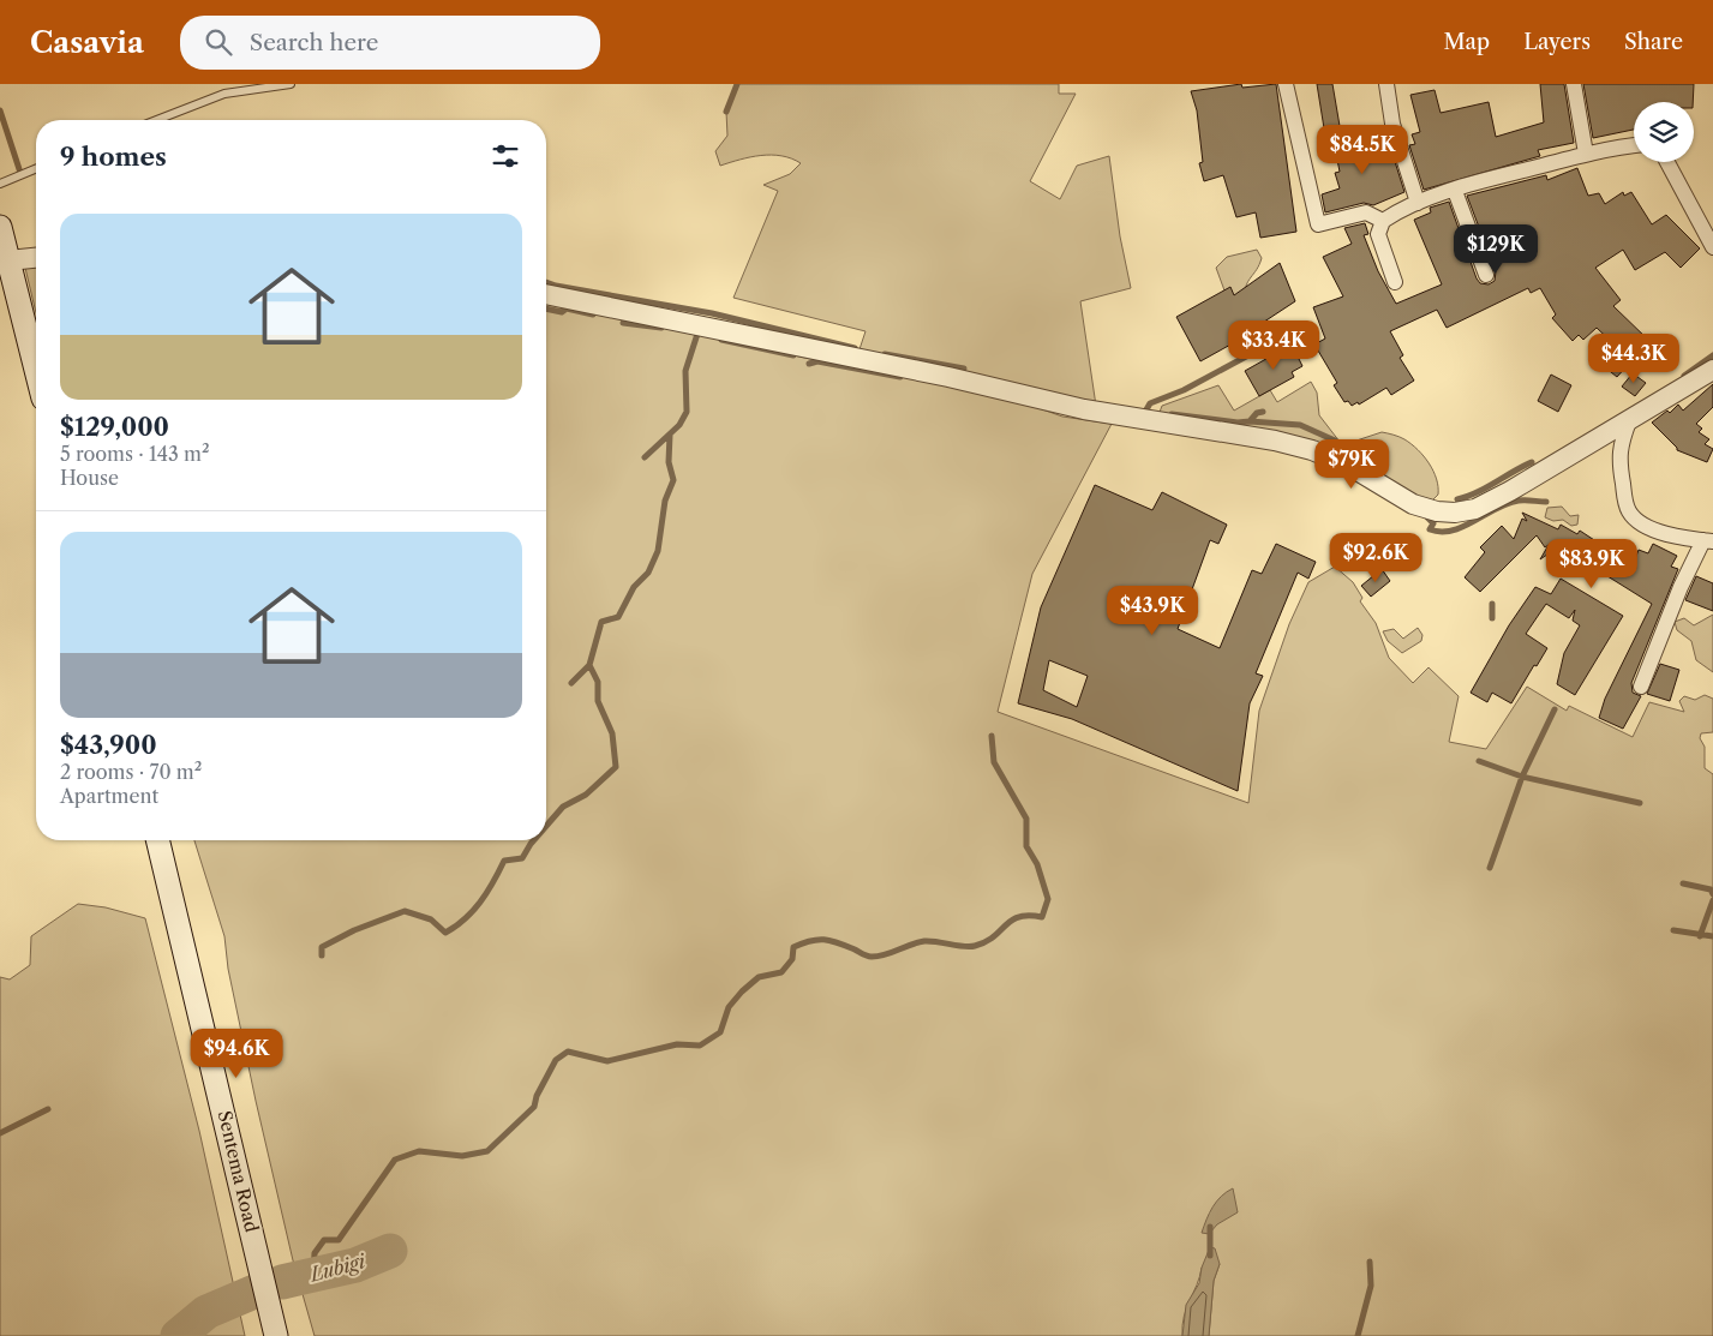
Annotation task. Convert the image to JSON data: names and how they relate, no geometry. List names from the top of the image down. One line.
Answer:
{"streets":{"main road":["Sentema Road"]},"water":["Lubigi"],"page":{"header":"Casavia","search":"Search here","nav":["Map","Layers","Share"],"heading":"9 homes","price":["$84.5K","$129K","$33.4K","$44.3K","$79K","$92.6K","$83.9K","$43.9K","$94.6K"],"list":[{"name":"$129,000","note":"5 rooms · 143 m² · House"},{"name":"$43,900","note":"2 rooms · 70 m² · Apartment"}]}}
